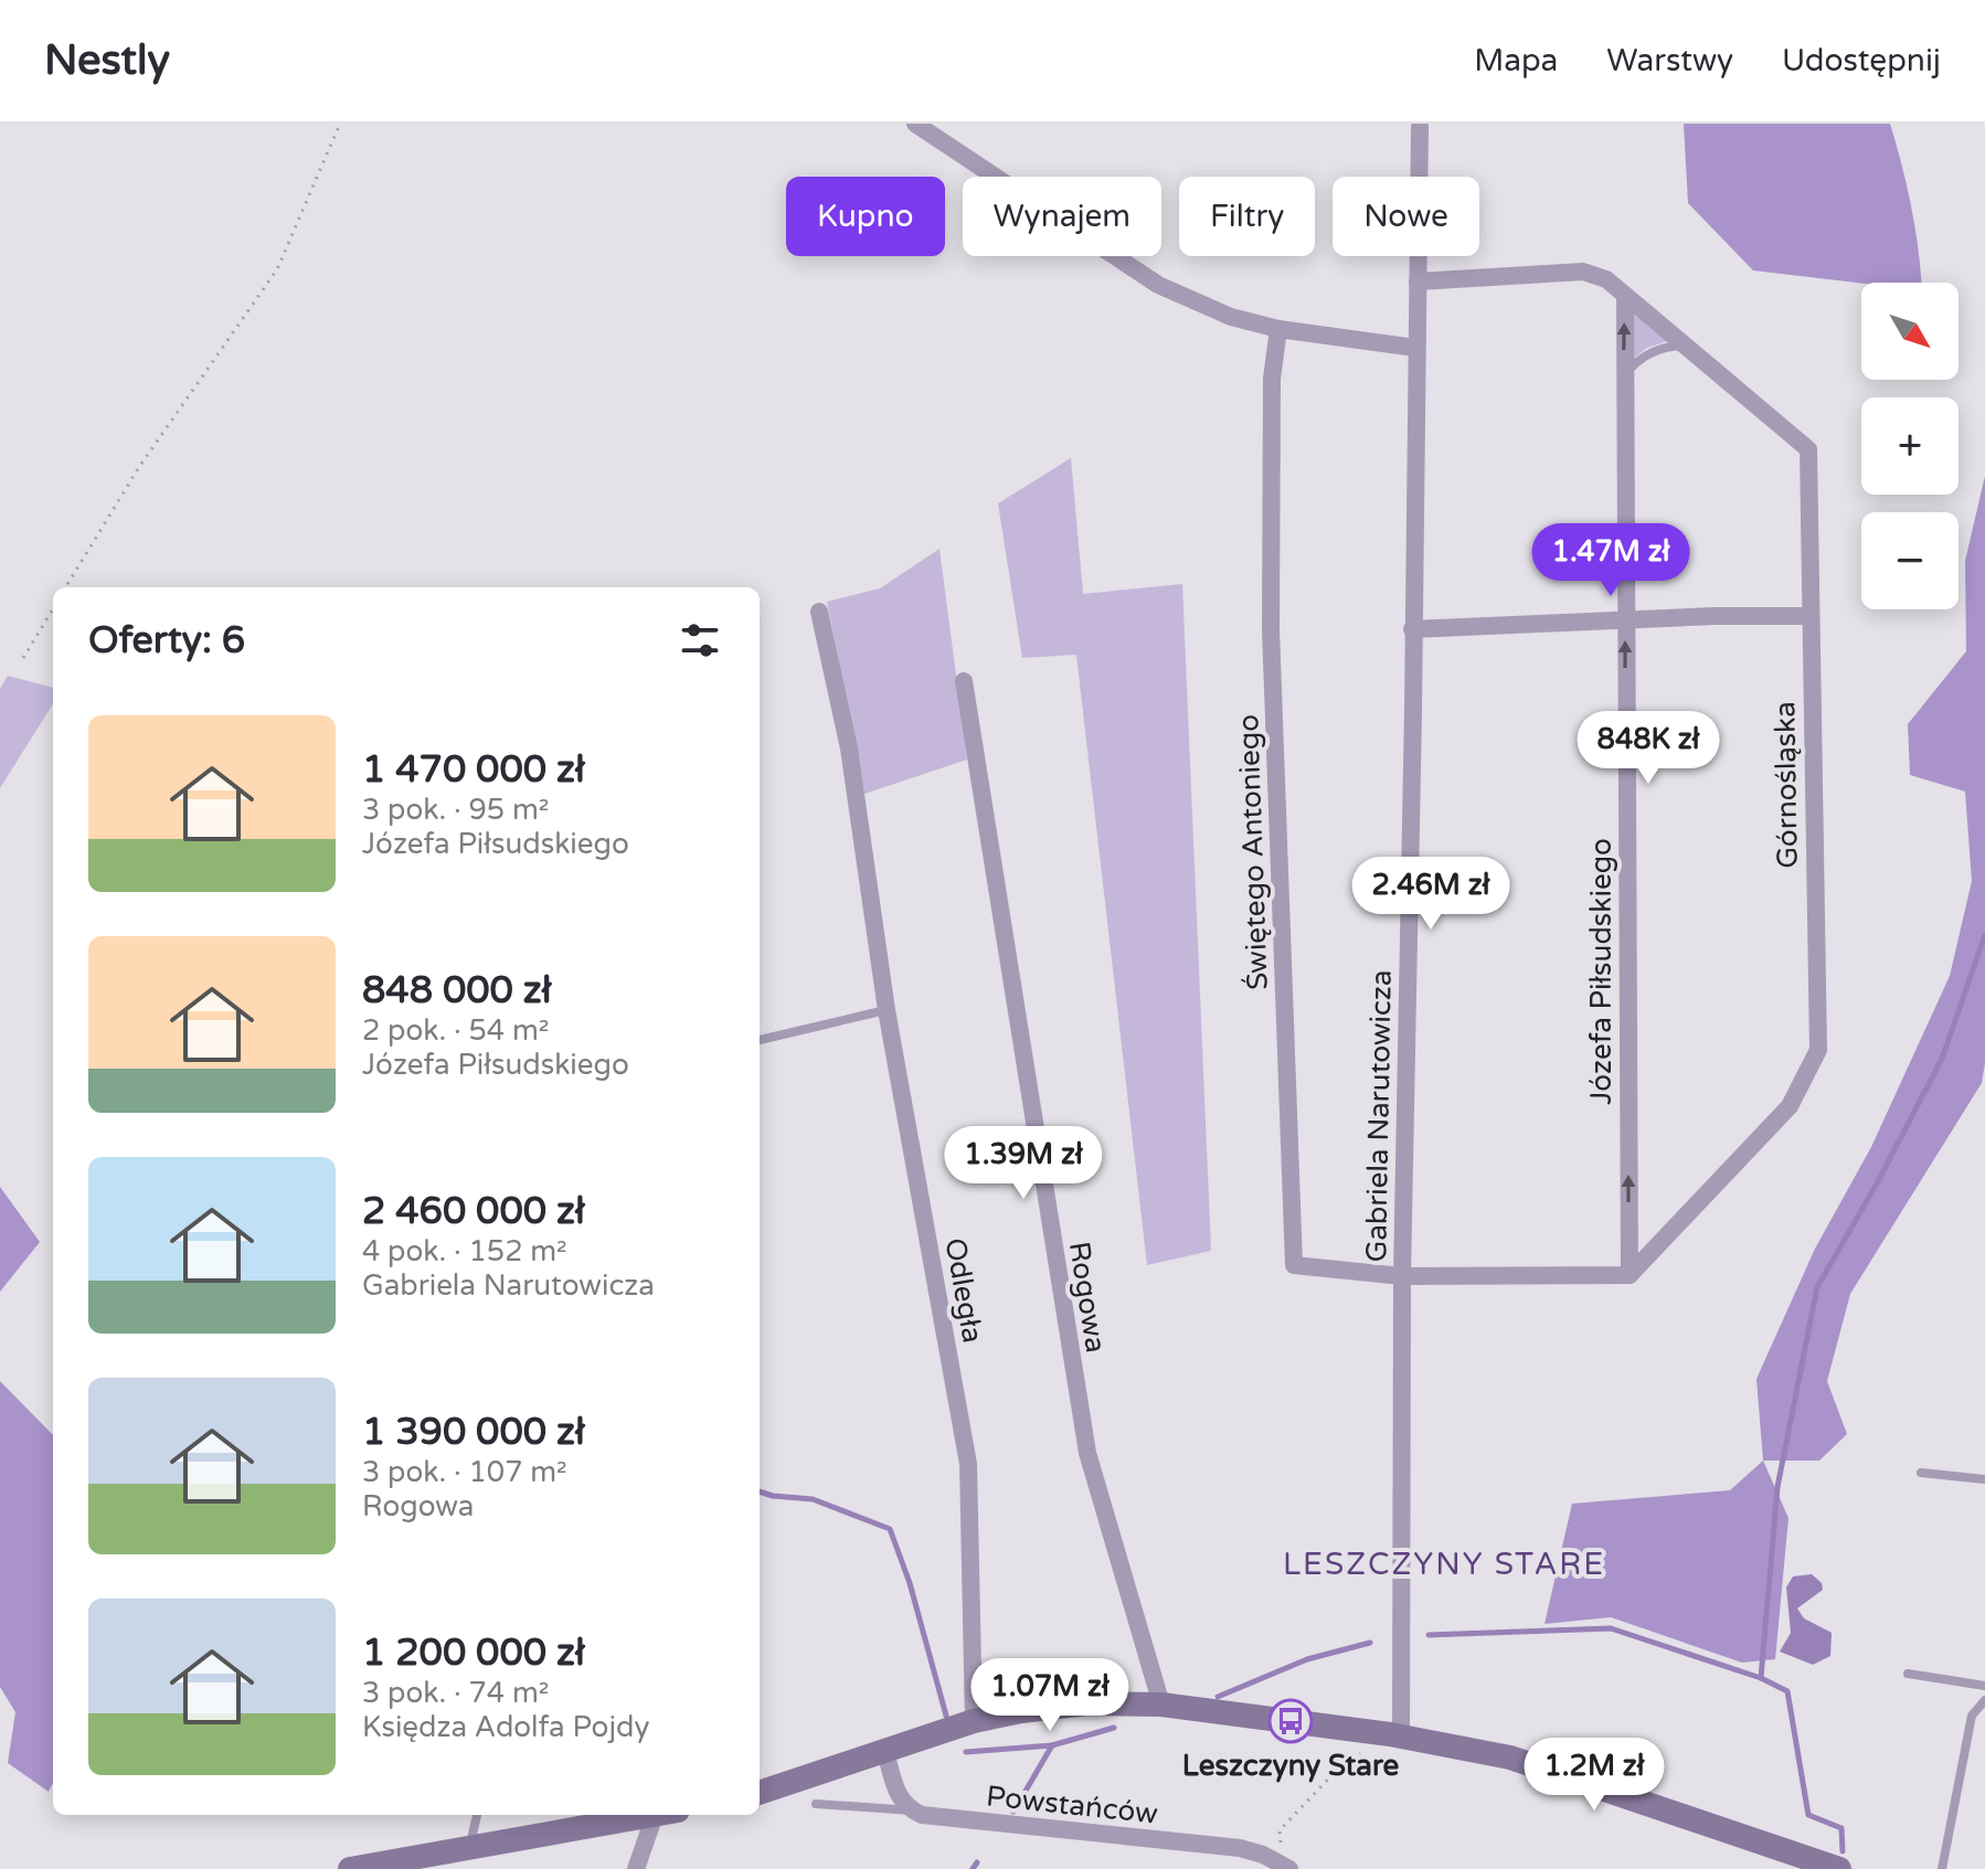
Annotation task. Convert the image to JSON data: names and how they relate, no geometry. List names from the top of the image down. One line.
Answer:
{"streets":{"street":["Górnośląska","Świętego Antoniego","Józefa Piłsudskiego","Gabriela Narutowicza","Odległa","Rogowa","Powstańców"]},"crossings":[["Górnośląska","Józefa Piłsudskiego"],["Górnośląska","Gabriela Narutowicza"],["Świętego Antoniego","Gabriela Narutowicza"]],"one_way":["Józefa Piłsudskiego"],"districts":["LESZCZYNY STARE"],"places":{"bus stop":["Leszczyny Stare"]},"north":"bottom right","page":{"header":"Nestly","nav":["Mapa","Warstwy","Udostępnij"],"chip":["Kupno","Wynajem","Filtry","Nowe"],"map_buttons":["+","−"],"price":["1.47M zł","848K zł","2.46M zł","1.39M zł","1.07M zł","1.2M zł"],"heading":"Oferty: 6","list":[{"name":"1 470 000 zł","note":"3 pok. · 95 m² · Józefa Piłsudskiego"},{"name":"848 000 zł","note":"2 pok. · 54 m² · Józefa Piłsudskiego"},{"name":"2 460 000 zł","note":"4 pok. · 152 m² · Gabriela Narutowicza"},{"name":"1 390 000 zł","note":"3 pok. · 107 m² · Rogowa"},{"name":"1 200 000 zł","note":"3 pok. · 74 m² · Księdza Adolfa Pojdy"}]}}
